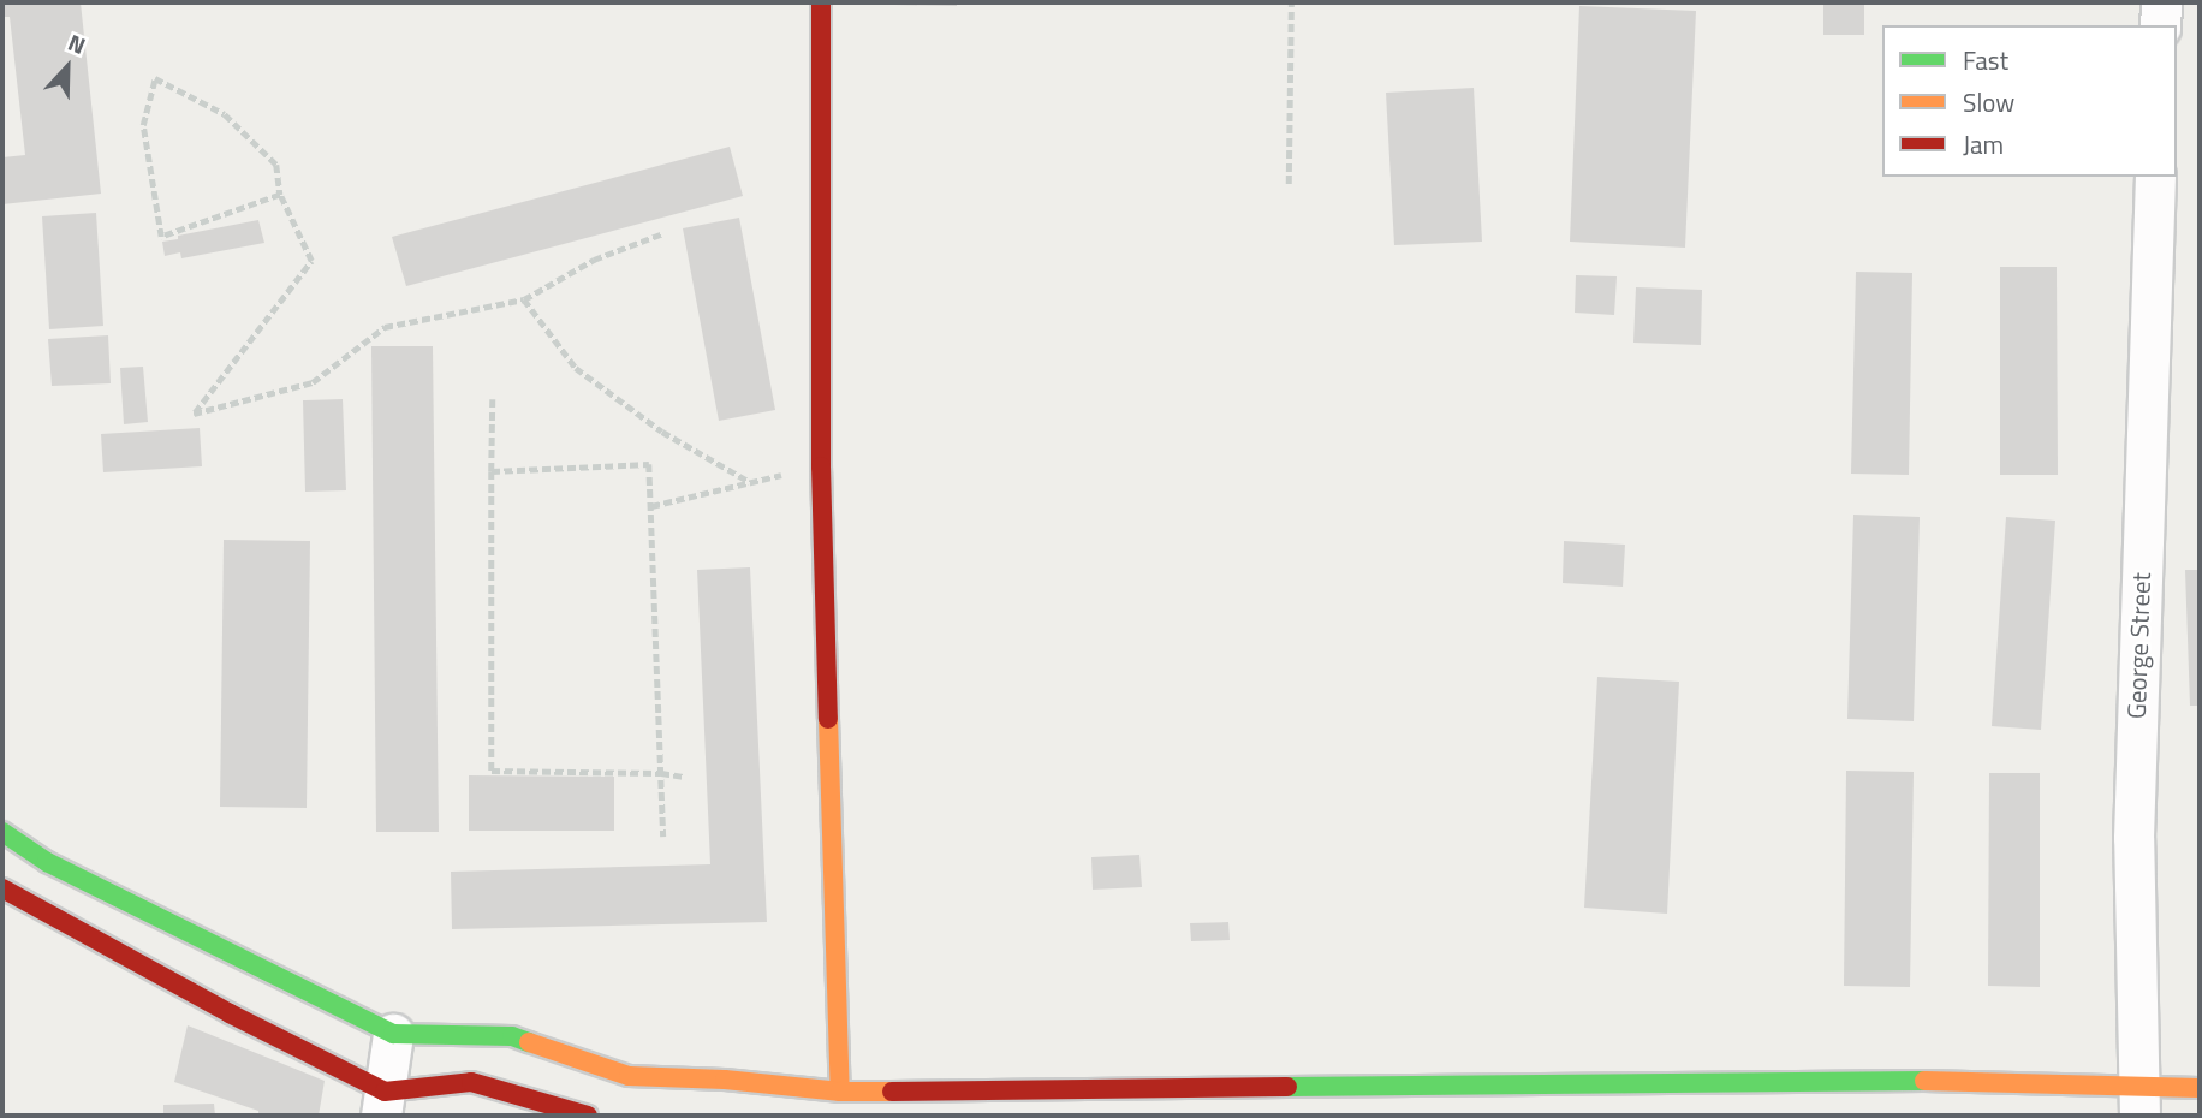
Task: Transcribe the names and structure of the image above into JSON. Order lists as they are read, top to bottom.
{
  "streets": {
    "street": ["George Street"]
  },
  "legend": ["Fast", "Slow", "Jam"],
  "north": "top"
}
